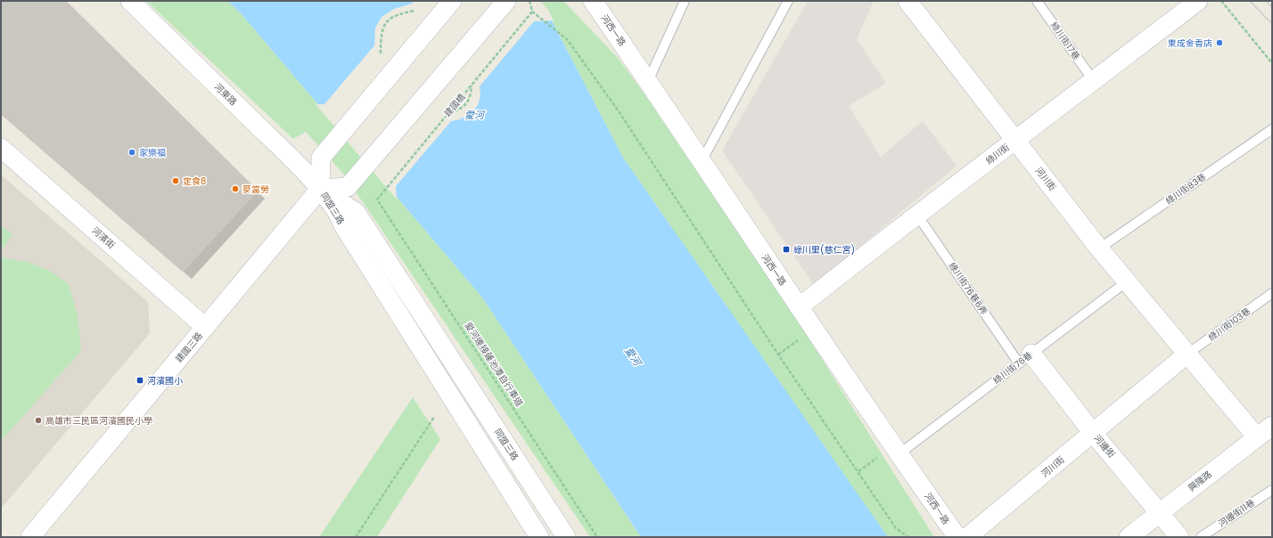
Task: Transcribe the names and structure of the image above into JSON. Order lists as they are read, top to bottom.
{
  "streets": {
    "street": [
      "河西一路",
      "河東路",
      "綠川街",
      "河川街",
      "同盟三路",
      "河濱街",
      "建國三路",
      "河邊街",
      "興隆路"
    ],
    "lane": [
      "綠川街17巷",
      "綠川街83巷",
      "綠川街76巷6弄",
      "綠川街103巷",
      "綠川街76巷",
      "河邊街11巷"
    ],
    "path": ["建國橋", "愛河連接蓮池潭自行車道"]
  },
  "crossings": [
    ["河西一路", "綠川街"],
    ["河西一路", "綠川街76巷"],
    ["綠川街17巷", "綠川街"],
    ["河東路", "同盟三路"],
    ["河東路", "建國三路"],
    ["建國橋", "愛河連接蓮池潭自行車道"],
    ["綠川街", "河川街"],
    ["綠川街", "綠川街76巷6弄"],
    ["河川街", "綠川街83巷"],
    ["河川街", "綠川街103巷"],
    ["河川街", "綠川街76巷"],
    ["河川街", "河邊街"],
    ["河川街", "興隆路"],
    ["同盟三路", "建國三路"],
    ["河濱街", "建國三路"],
    ["綠川街76巷6弄", "綠川街76巷"],
    ["綠川街76巷6弄", "河邊街"],
    ["綠川街76巷", "河邊街"],
    ["河邊街", "興隆路"]
  ],
  "water": ["愛河"],
  "places": {
    "other": [
      "東成金香店",
      "家樂福",
      "定食8",
      "麥當勞",
      "高雄市三民區河濱國民小學"
    ],
    "transit": ["綠川里(慈仁宮)", "河濱國小"]
  }
}
